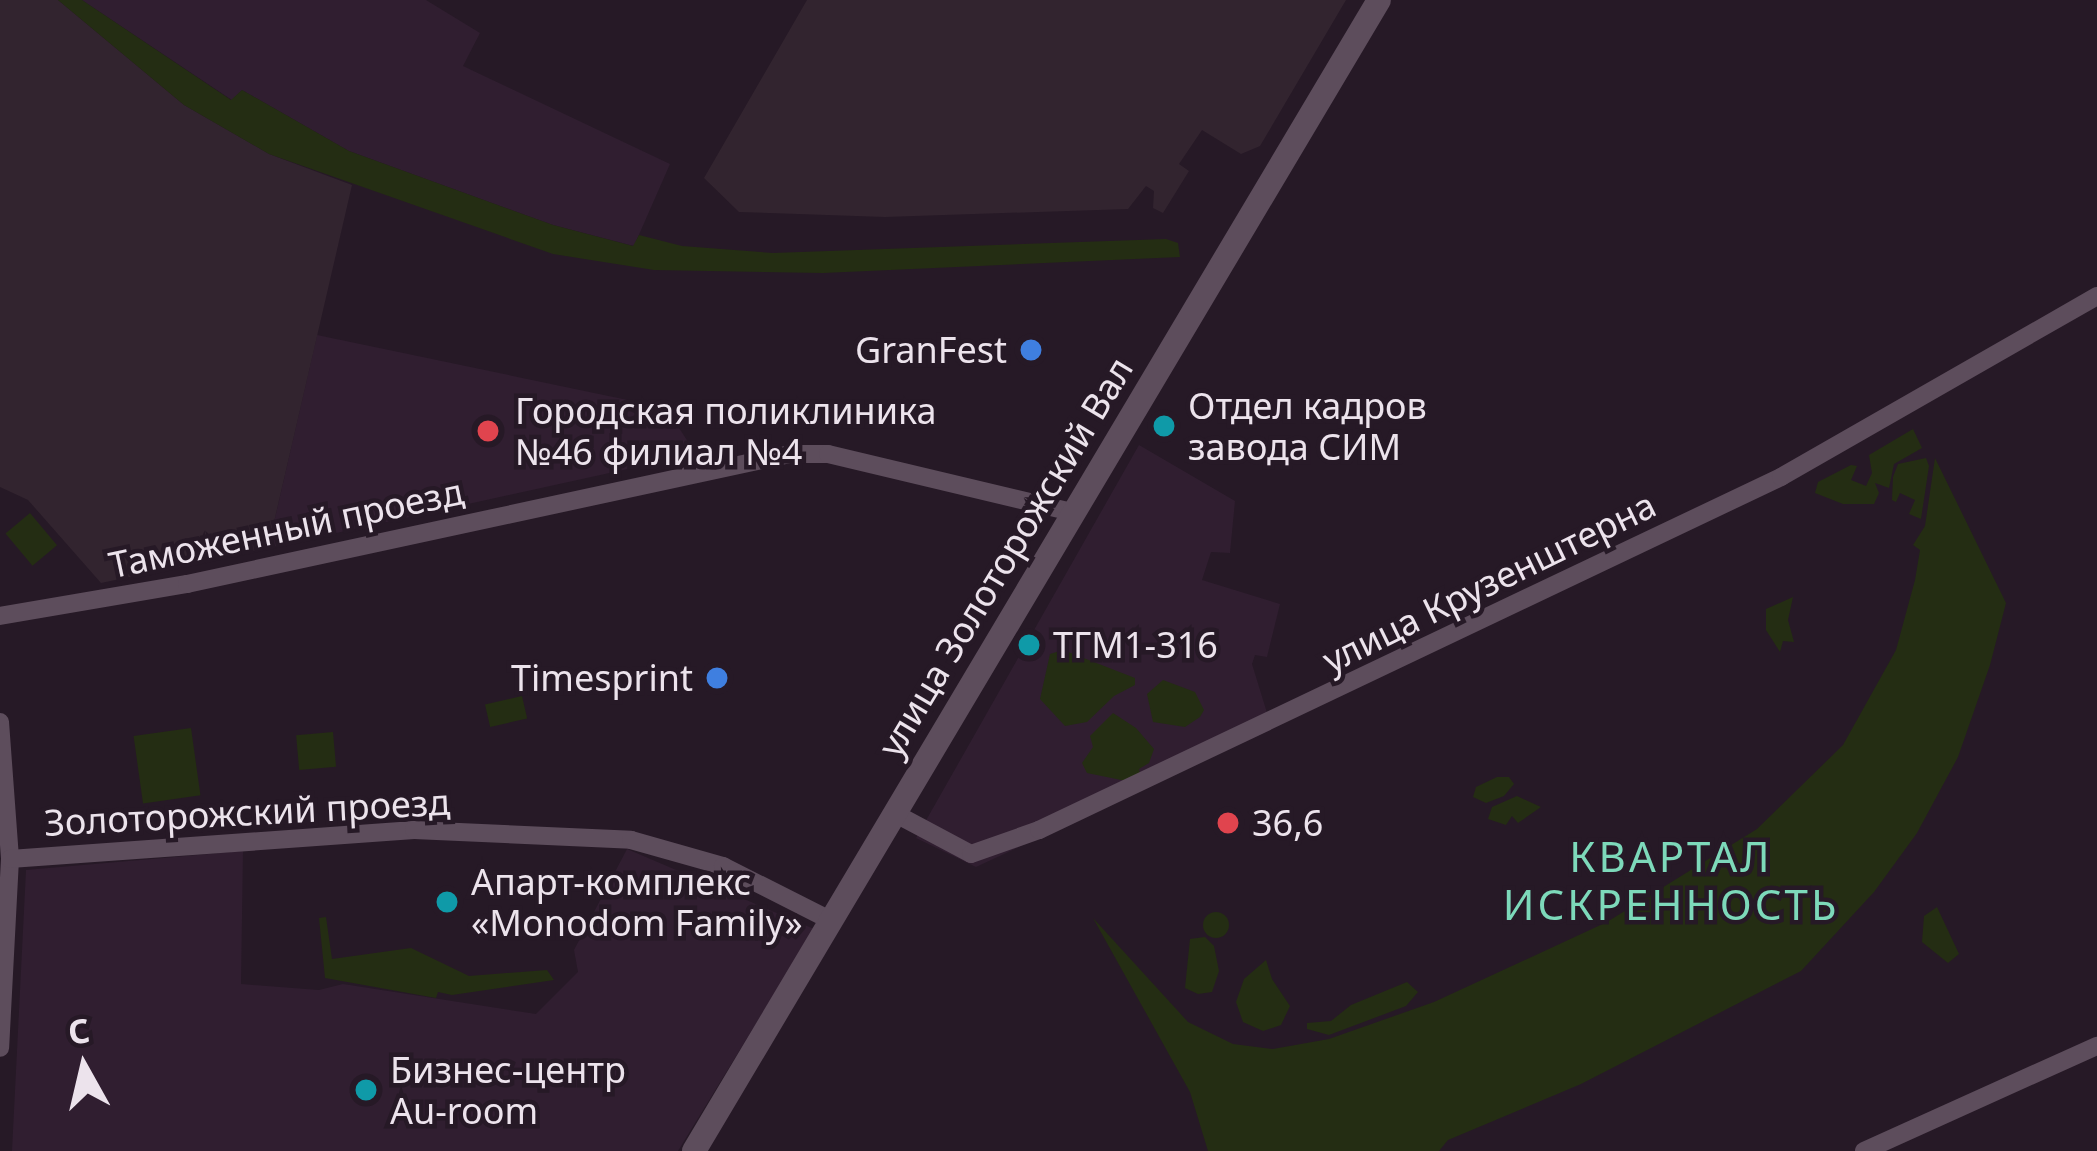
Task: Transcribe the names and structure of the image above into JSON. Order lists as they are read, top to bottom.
{
  "streets": {
    "street": [
      "Таможенный проезд",
      "улица Золоторожский Вал",
      "улица Крузенштерна",
      "Золоторожский проезд"
    ]
  },
  "crossings": [
    ["Таможенный проезд", "улица Золоторожский Вал"],
    ["улица Золоторожский Вал", "улица Крузенштерна"],
    ["улица Золоторожский Вал", "Золоторожский проезд"]
  ],
  "districts": ["КВАРТАЛ ИСКРЕННОСТЬ"],
  "places": [
    "GranFest",
    "Отдел кадров завода СИМ",
    "Городская поликлиника №46 филиал №4",
    "ТГМ1-316",
    "Timesprint",
    "36,6",
    "Апарт-комплекс «Monodom Family»",
    "Бизнес-центр Au-room"
  ],
  "north": "top"
}
